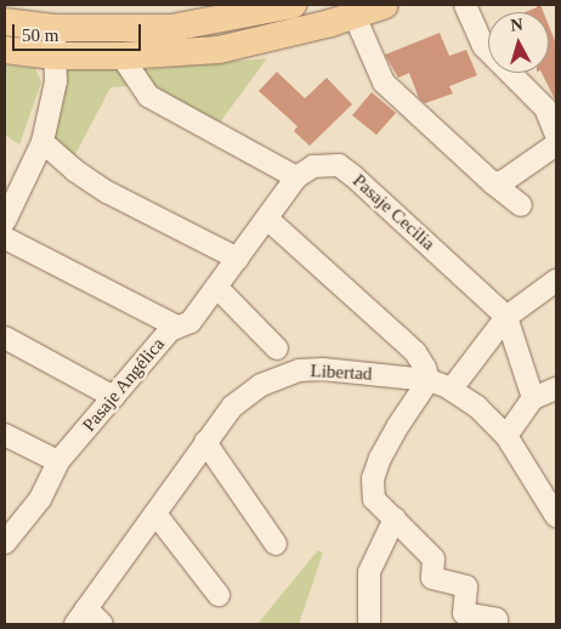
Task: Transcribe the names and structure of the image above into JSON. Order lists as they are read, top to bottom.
{
  "streets": {
    "street": ["Pasaje Cecilia", "Libertad", "Pasaje Angélica"]
  },
  "crossings": [
    ["Pasaje Cecilia", "Pasaje Angélica"]
  ],
  "scale_bar": "50 m",
  "north": "top"
}
